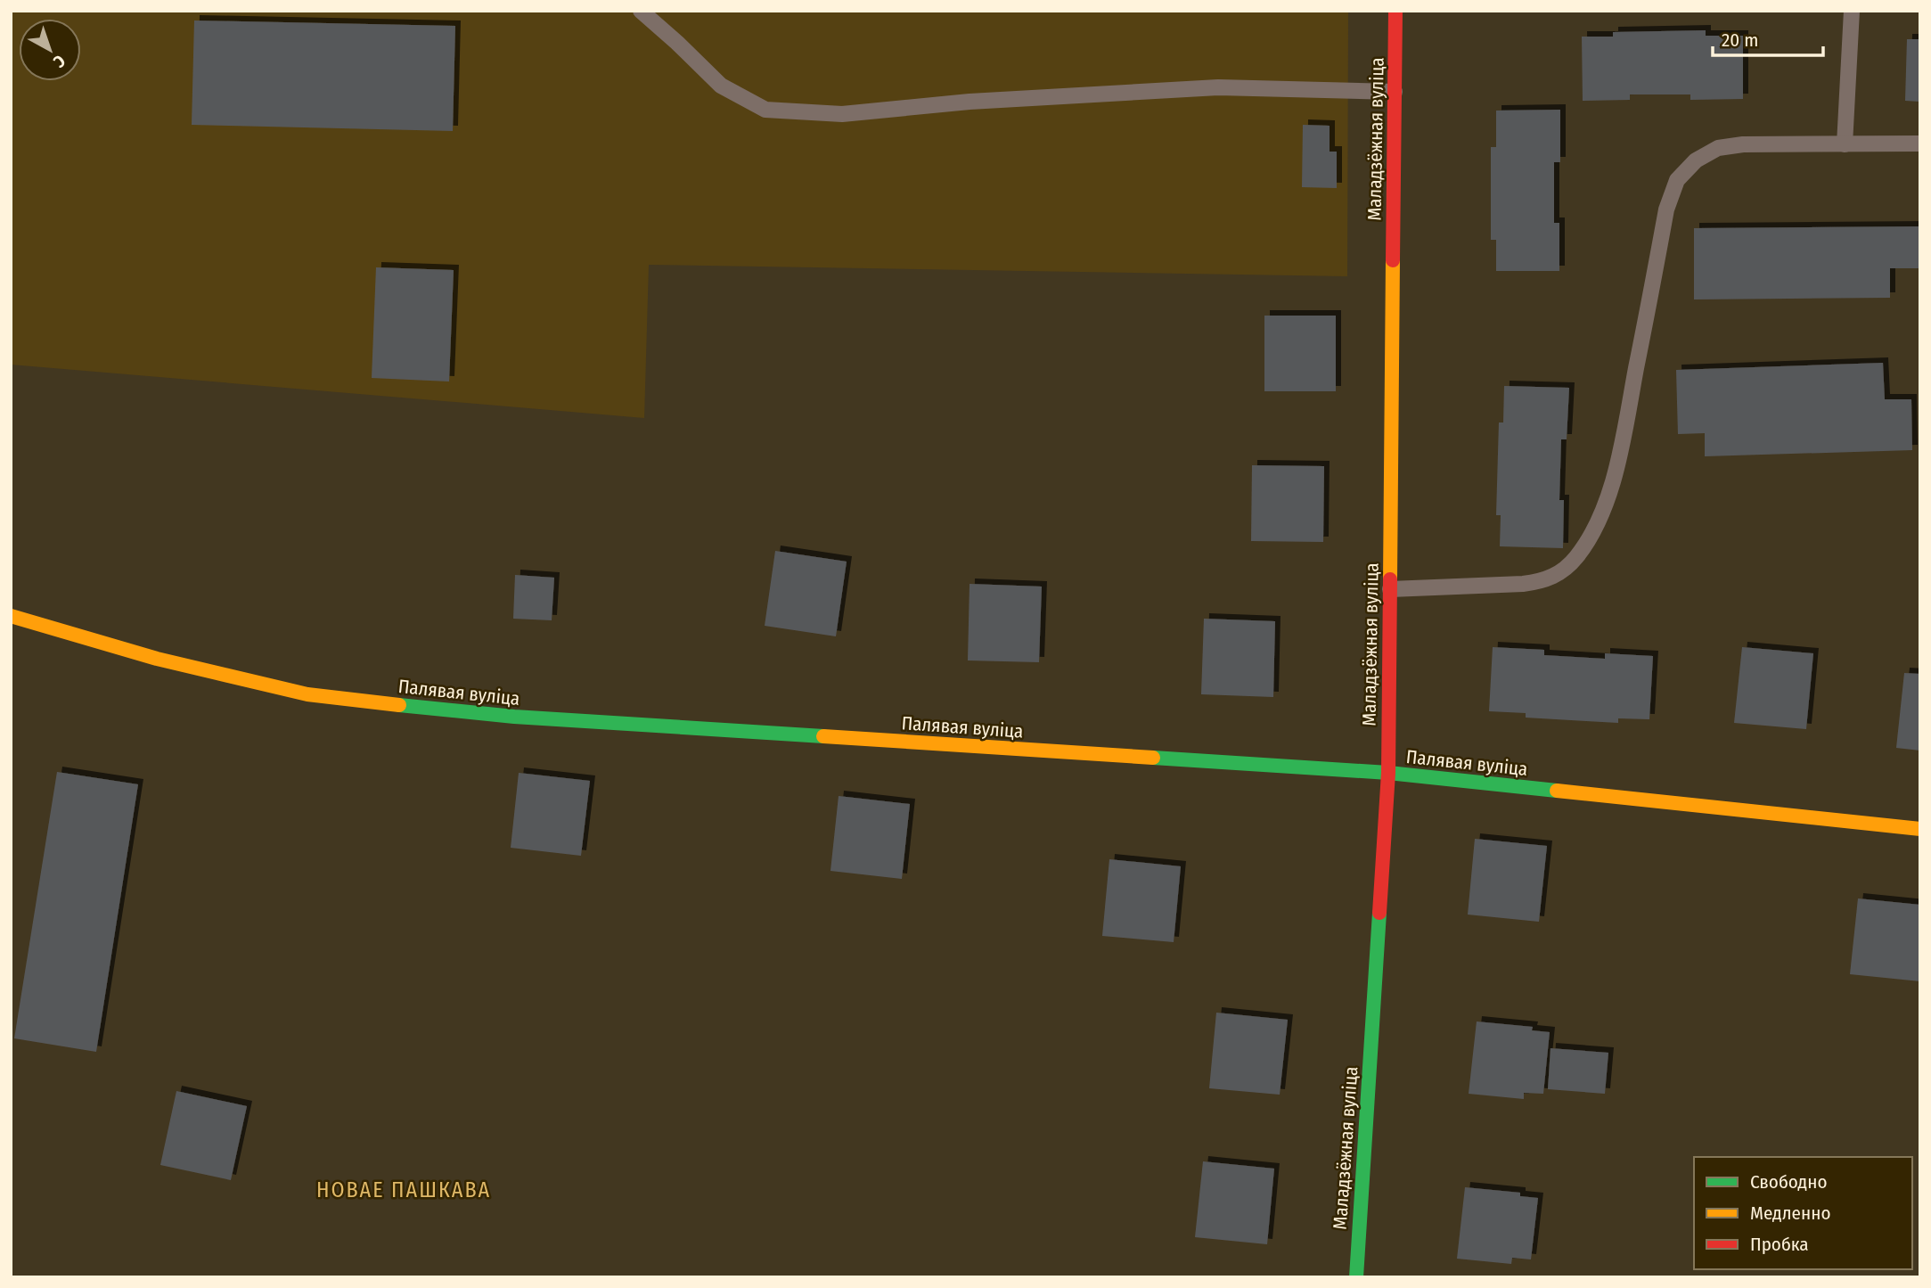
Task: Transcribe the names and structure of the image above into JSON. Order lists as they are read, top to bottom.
{
  "streets": {
    "main road": ["Маладзёжная вуліца", "Палявая вуліца"]
  },
  "crossings": [
    ["Маладзёжная вуліца", "Палявая вуліца"]
  ],
  "districts": ["НОВАЕ ПАШКАВА"],
  "legend": ["Свободно", "Медленно", "Пробка"],
  "scale_bar": "20 m",
  "north": "bottom right"
}
